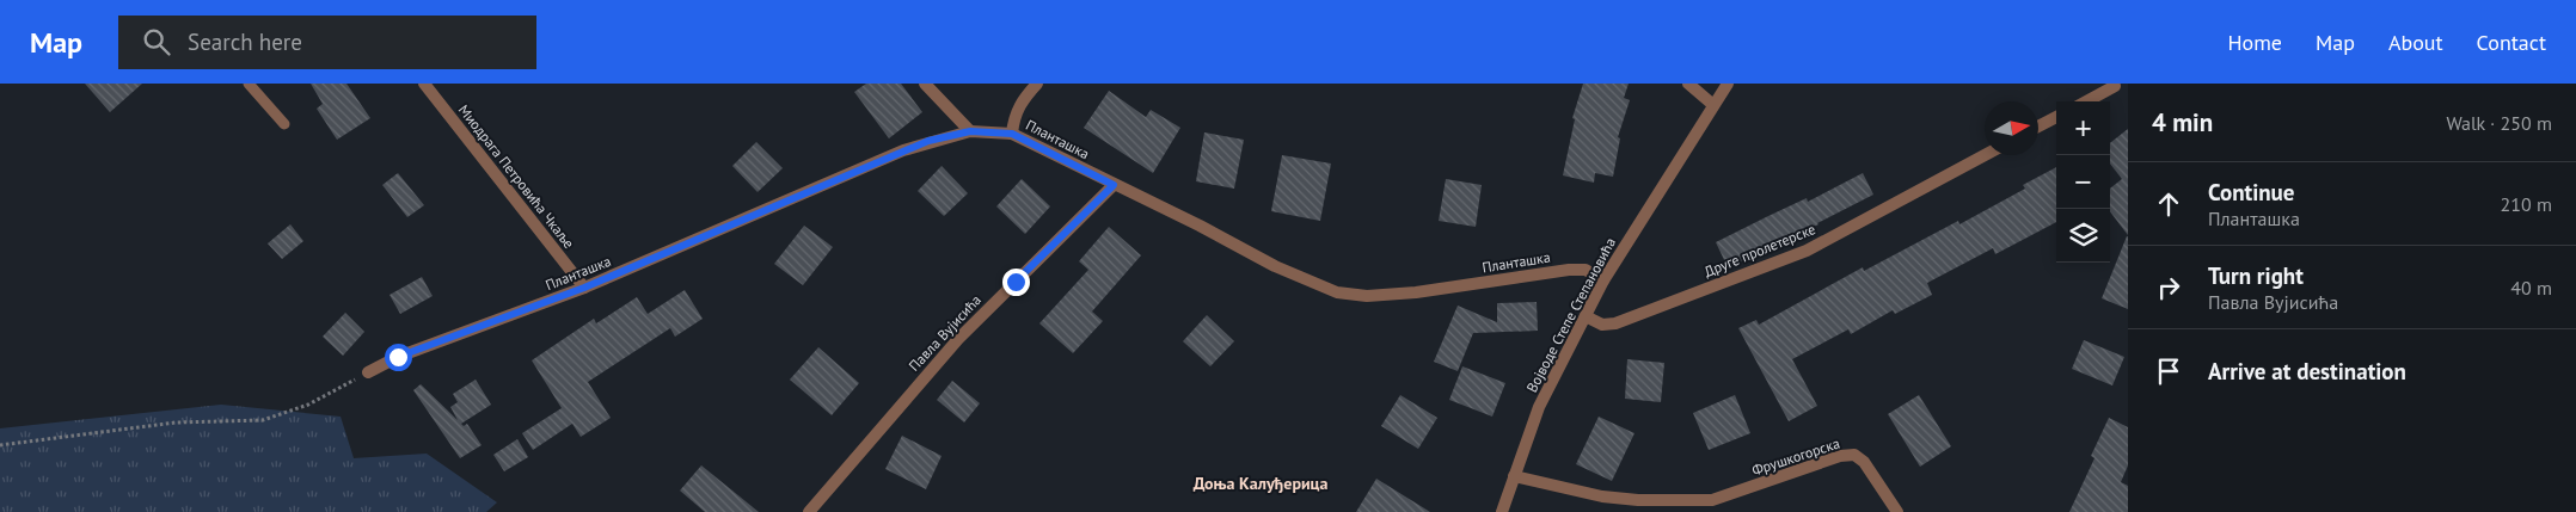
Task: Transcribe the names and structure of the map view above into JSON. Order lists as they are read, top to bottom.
{
  "streets": {
    "street": [
      "Планташка",
      "Миодрага Петровића Чкаље",
      "Друге пролетерске",
      "Војводе Степе Степановића",
      "Павла Вујисића",
      "Фрушкогорска"
    ]
  },
  "crossings": [
    ["Планташка", "Миодрага Петровића Чкаље"],
    ["Планташка", "Војводе Степе Степановића"],
    ["Планташка", "Павла Вујисића"],
    ["Друге пролетерске", "Војводе Степе Степановића"],
    ["Војводе Степе Степановића", "Фрушкогорска"]
  ],
  "districts": ["Доња Калуђерица"],
  "north": "right",
  "page": {
    "header": "Map",
    "search": "Search here",
    "nav": [
      "Home",
      "Map",
      "About",
      "Contact"
    ],
    "heading": ["4 min", "Walk · 250 m"],
    "map_buttons": ["+", "−"],
    "list": [
      ["Continue", "Планташка", "210 m"],
      ["Turn right", "Павла Вујисића", "40 m"],
      "Arrive at destination"
    ]
  }
}
